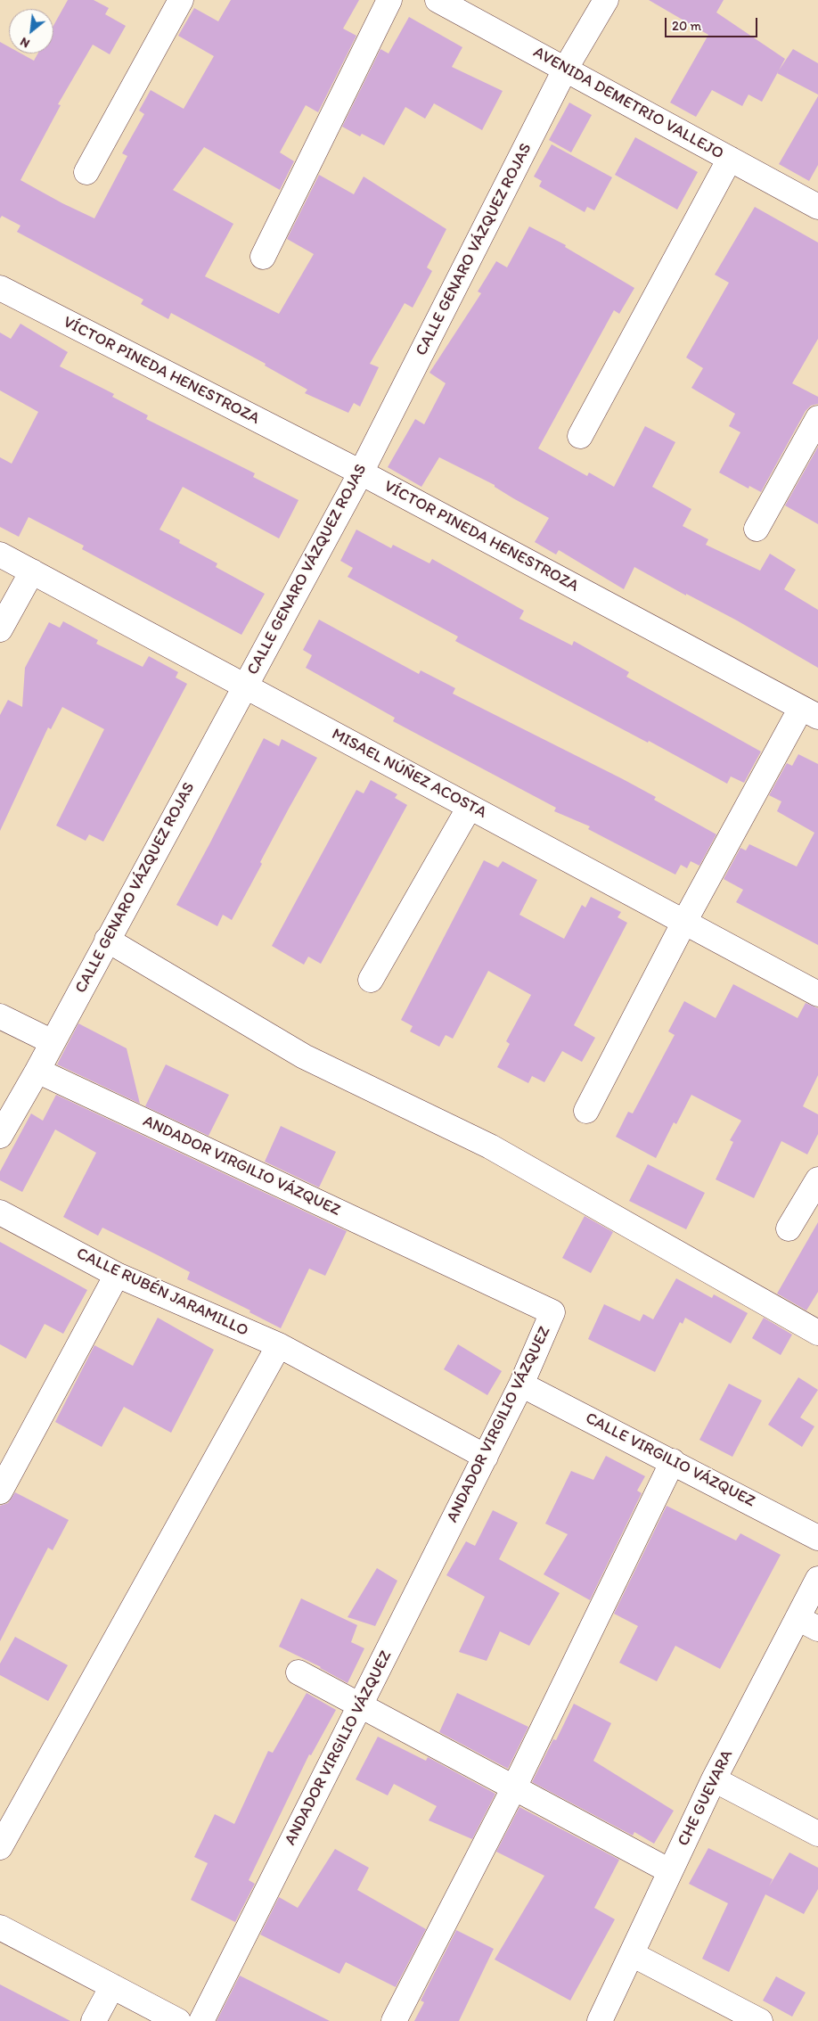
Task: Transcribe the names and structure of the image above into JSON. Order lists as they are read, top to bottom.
{
  "streets": {
    "street": [
      "AVENIDA DEMETRIO VALLEJO",
      "CALLE GENARO VÁZQUEZ ROJAS",
      "VÍCTOR PINEDA HENESTROZA",
      "MISAEL NÚÑEZ ACOSTA",
      "ANDADOR VIRGILIO VÁZQUEZ",
      "CALLE RUBÉN JARAMILLO",
      "CALLE VIRGILIO VÁZQUEZ",
      "CHE GUEVARA"
    ]
  },
  "crossings": [
    ["AVENIDA DEMETRIO VALLEJO", "CALLE GENARO VÁZQUEZ ROJAS"],
    ["CALLE GENARO VÁZQUEZ ROJAS", "VÍCTOR PINEDA HENESTROZA"],
    ["CALLE GENARO VÁZQUEZ ROJAS", "MISAEL NÚÑEZ ACOSTA"],
    ["CALLE GENARO VÁZQUEZ ROJAS", "ANDADOR VIRGILIO VÁZQUEZ"],
    ["ANDADOR VIRGILIO VÁZQUEZ", "CALLE RUBÉN JARAMILLO"],
    ["ANDADOR VIRGILIO VÁZQUEZ", "CALLE VIRGILIO VÁZQUEZ"]
  ],
  "scale_bar": "20 m",
  "north": "bottom left"
}
